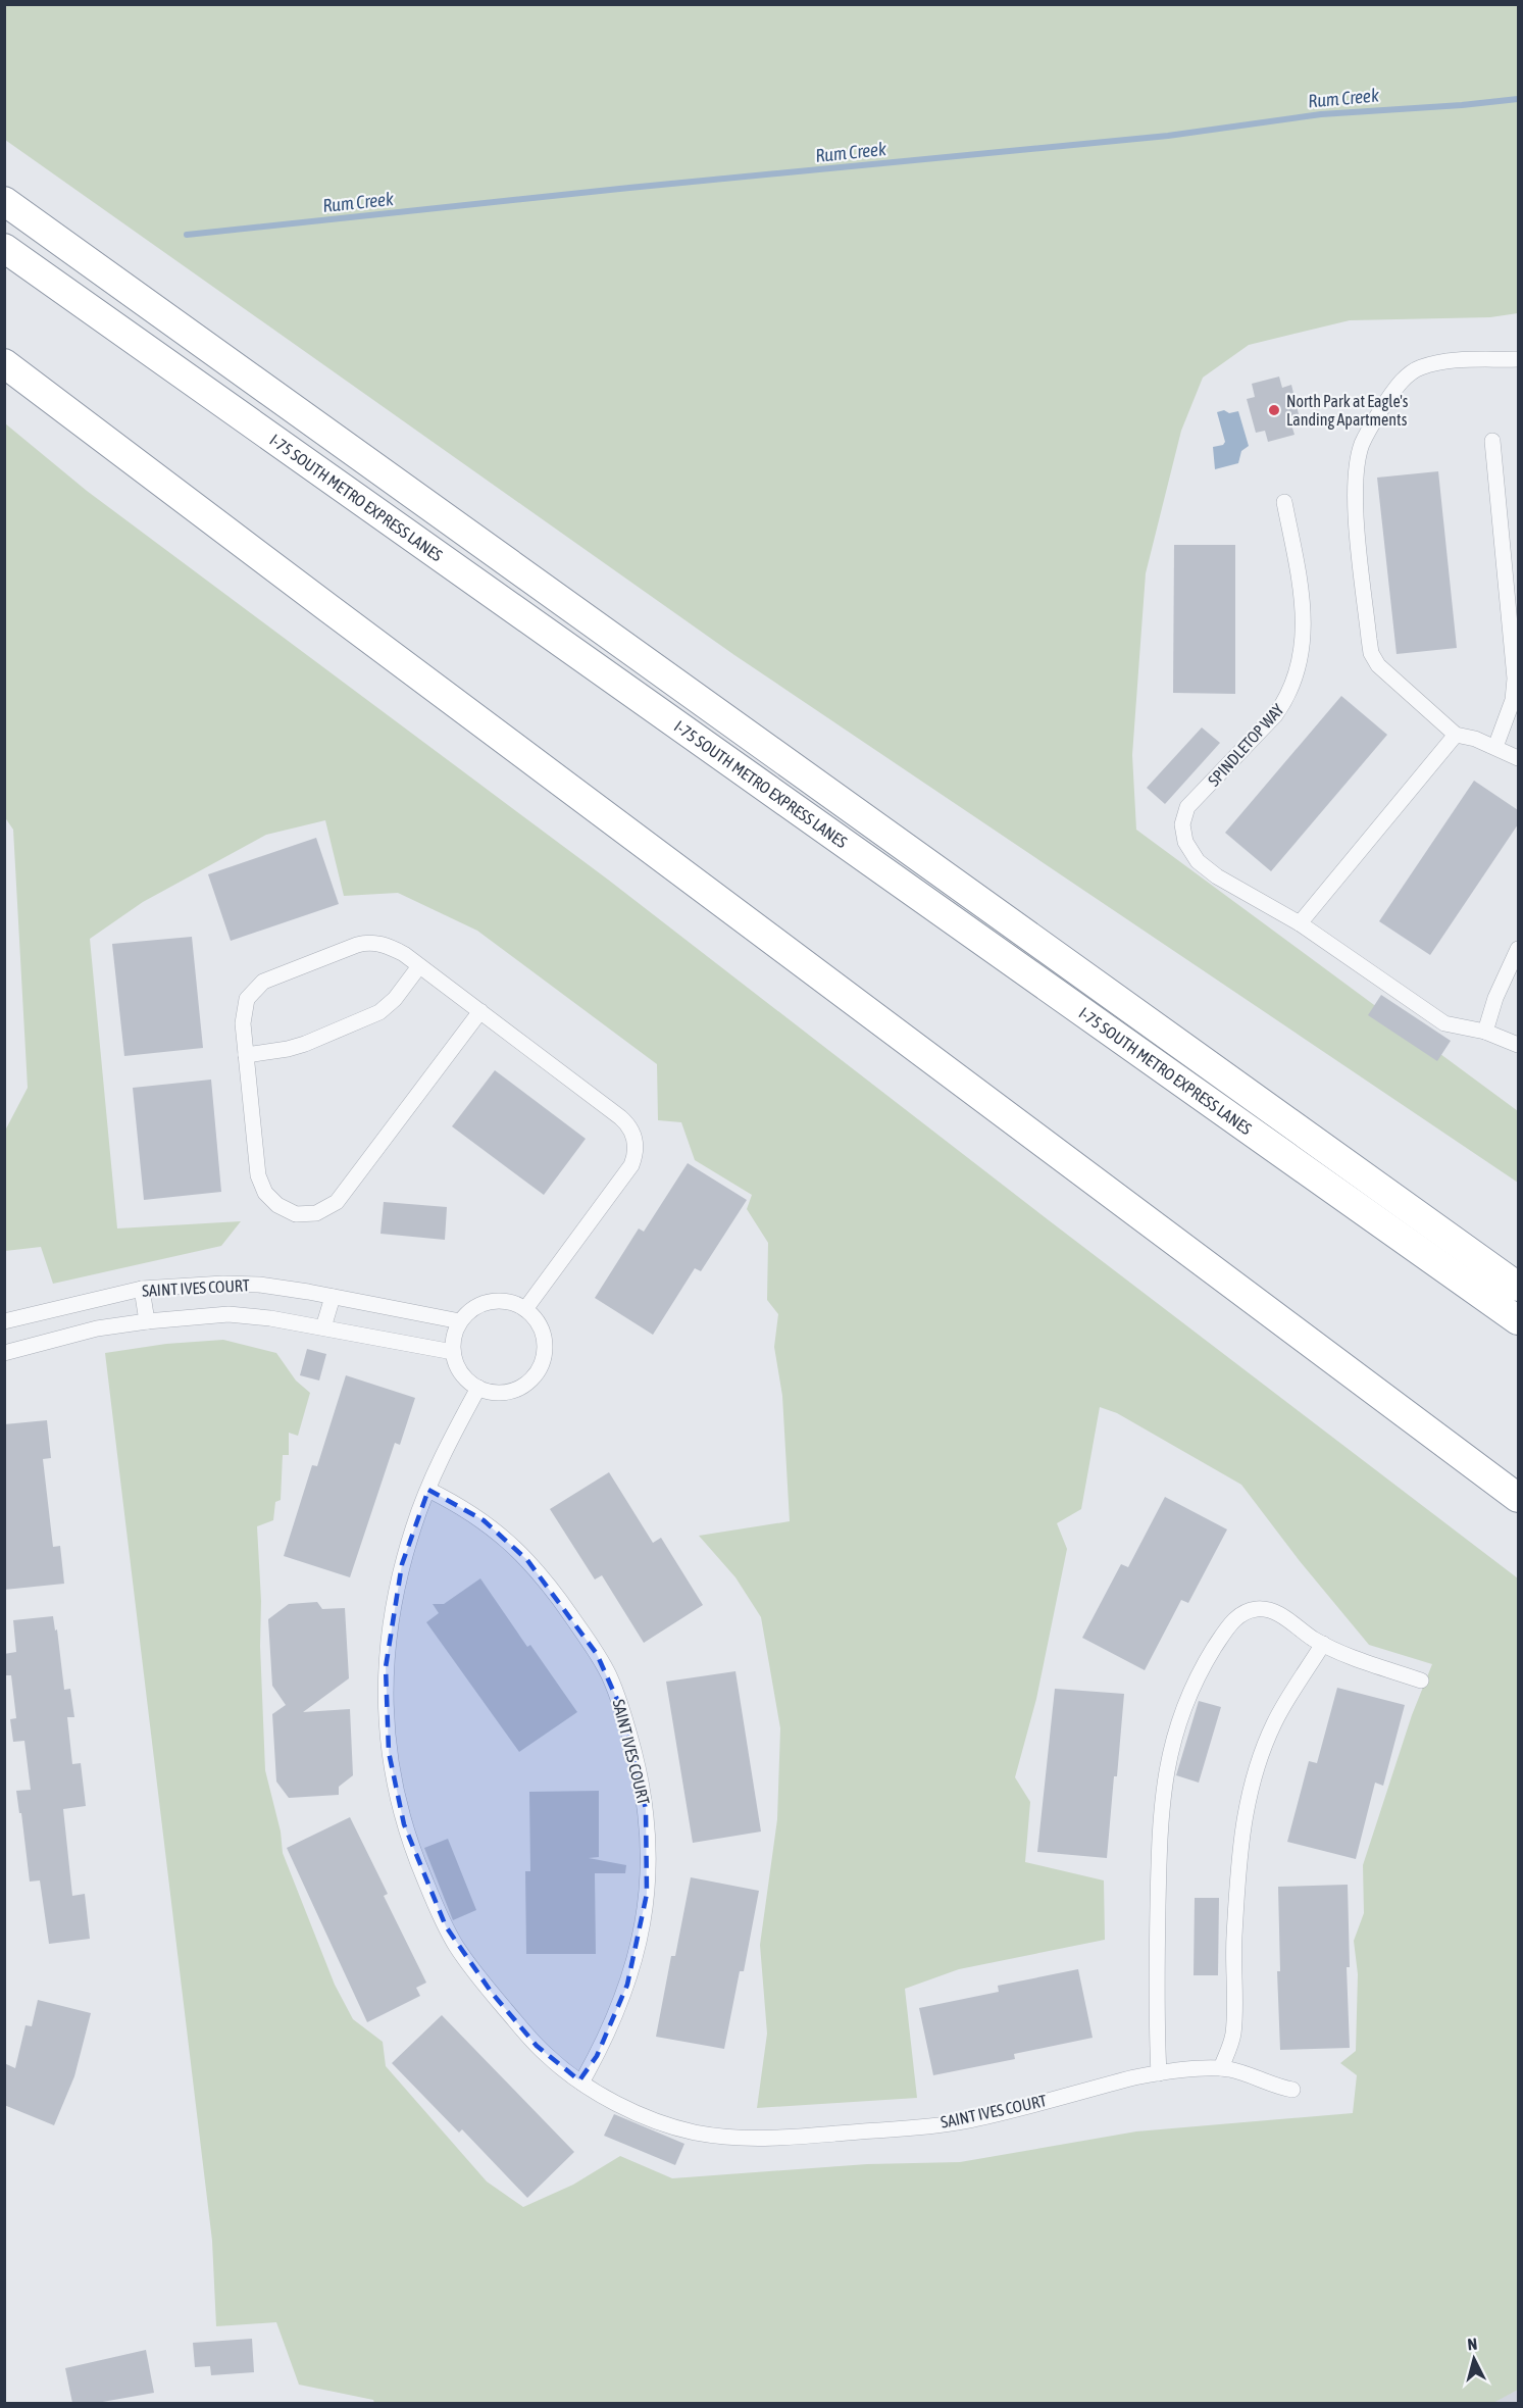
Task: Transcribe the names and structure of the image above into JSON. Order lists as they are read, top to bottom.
{
  "streets": {
    "highway": ["I-75 SOUTH METRO EXPRESS LANES"],
    "street": ["SPINDLETOP WAY", "SAINT IVES COURT"]
  },
  "water": ["Rum Creek"],
  "places": ["North Park at Eagle's Landing Apartments"],
  "north": "top"
}
